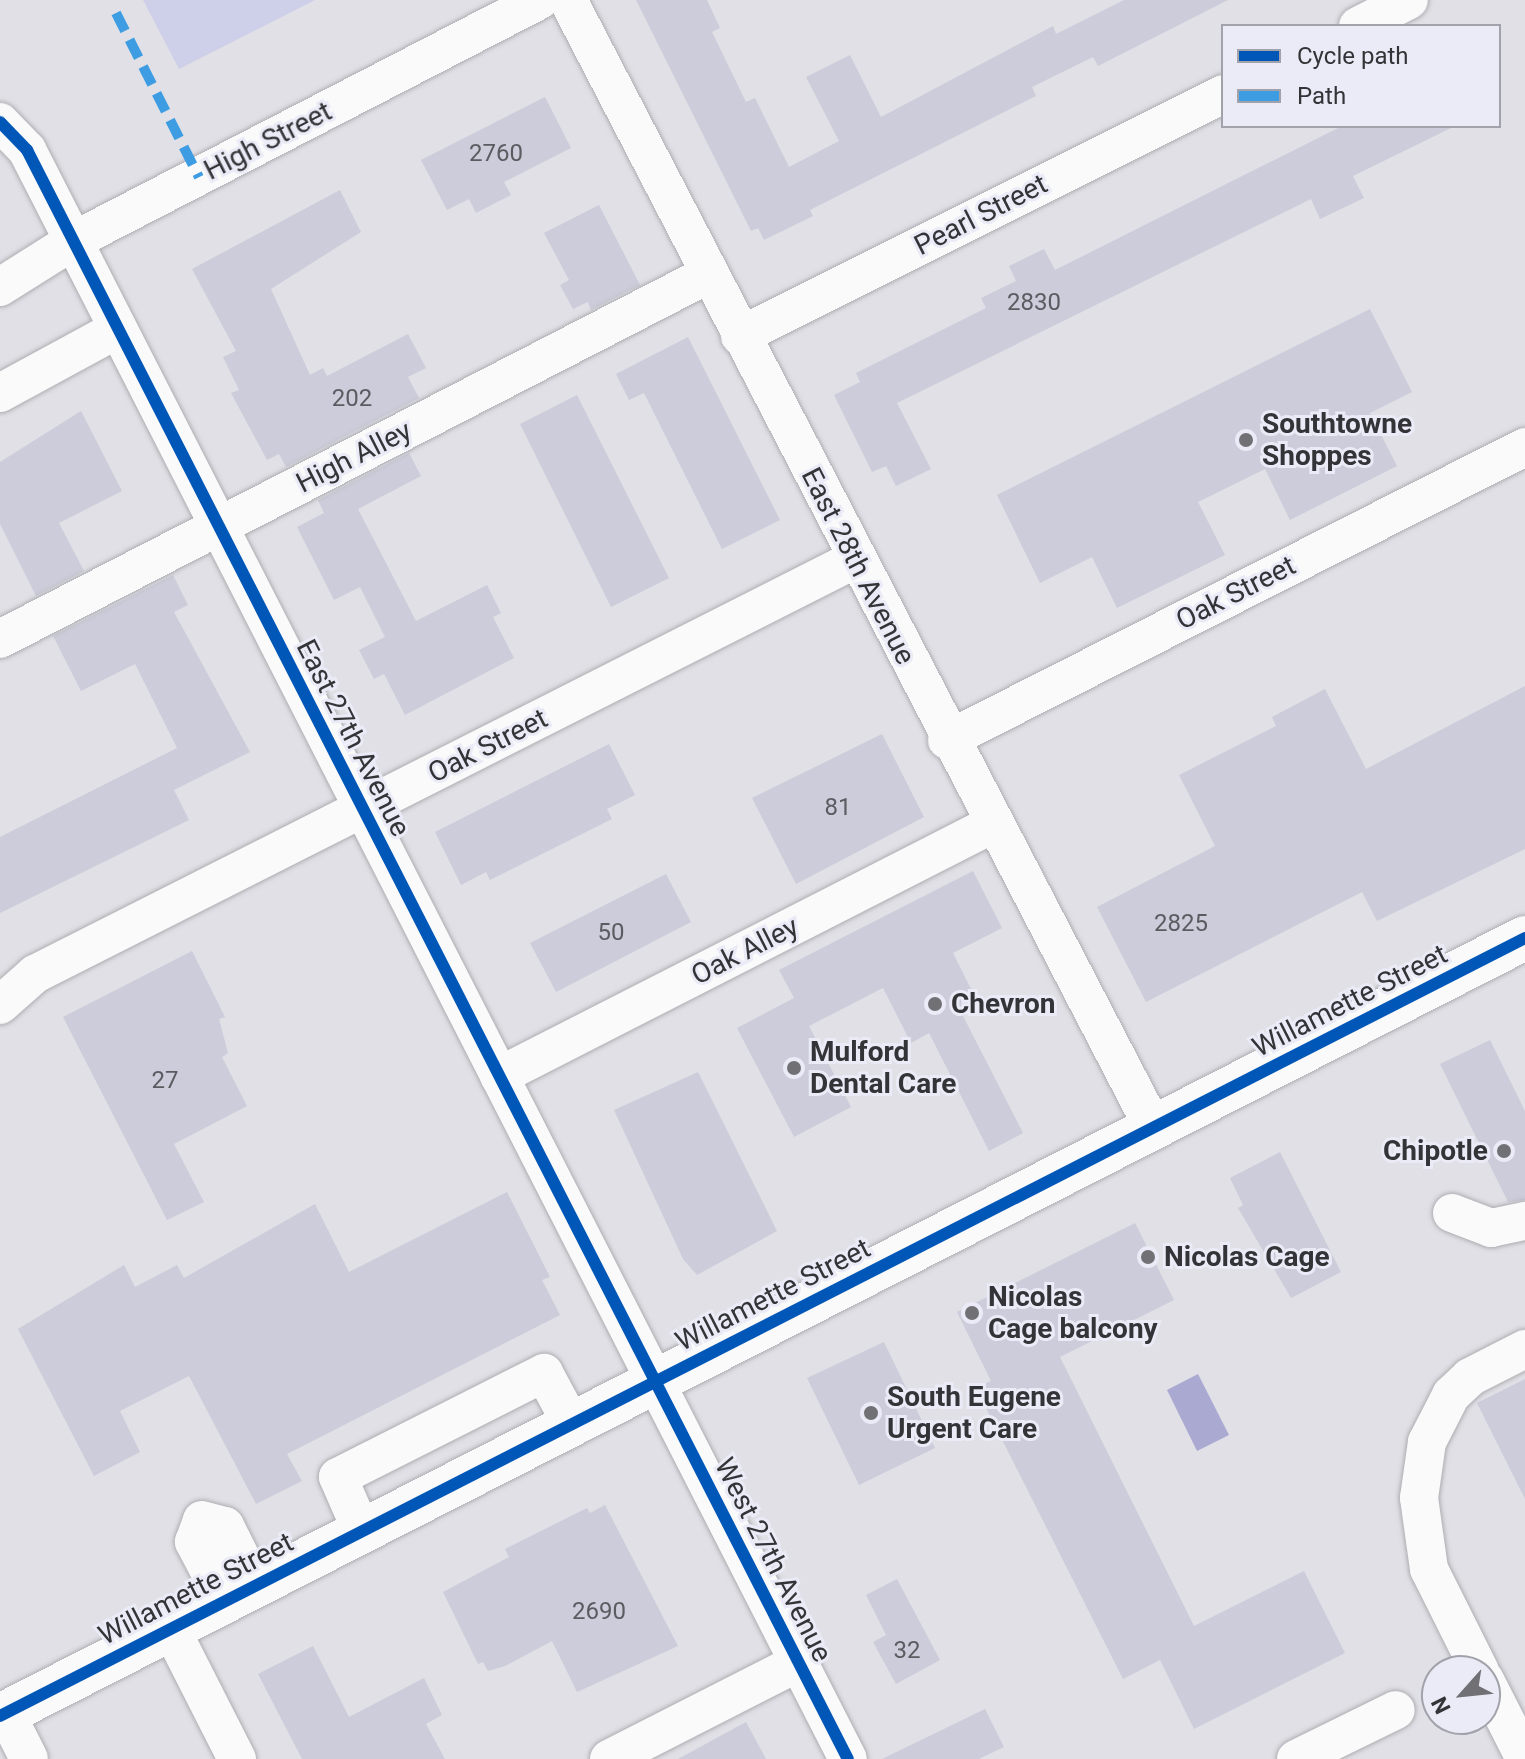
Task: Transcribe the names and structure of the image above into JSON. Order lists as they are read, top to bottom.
{
  "streets": {
    "main road": ["Willamette Street"],
    "street": [
      "High Street",
      "Pearl Street",
      "High Alley",
      "East 28th Avenue",
      "Oak Street",
      "East 27th Avenue",
      "Oak Alley",
      "West 27th Avenue"
    ]
  },
  "crossings": [
    ["High Street", "East 27th Avenue"],
    ["Pearl Street", "East 28th Avenue"],
    ["High Alley", "East 28th Avenue"],
    ["High Alley", "East 27th Avenue"],
    ["East 28th Avenue", "Oak Street"],
    ["East 28th Avenue", "Oak Alley"],
    ["East 28th Avenue", "Willamette Street"],
    ["Oak Street", "East 27th Avenue"],
    ["East 27th Avenue", "Oak Alley"],
    ["East 27th Avenue", "Willamette Street"],
    ["East 27th Avenue", "West 27th Avenue"],
    ["Willamette Street", "West 27th Avenue"]
  ],
  "places": [
    "Southtowne Shoppes",
    "Chevron",
    "Mulford Dental Care",
    "Chipotle",
    "Nicolas Cage",
    "Nicolas Cage balcony",
    "South Eugene Urgent Care"
  ],
  "house_numbers": [
    "2760",
    "2830",
    "202",
    "81",
    "2825",
    "50",
    "27",
    "2690",
    "32"
  ],
  "legend": ["Cycle path", "Path"],
  "north": "bottom left"
}
